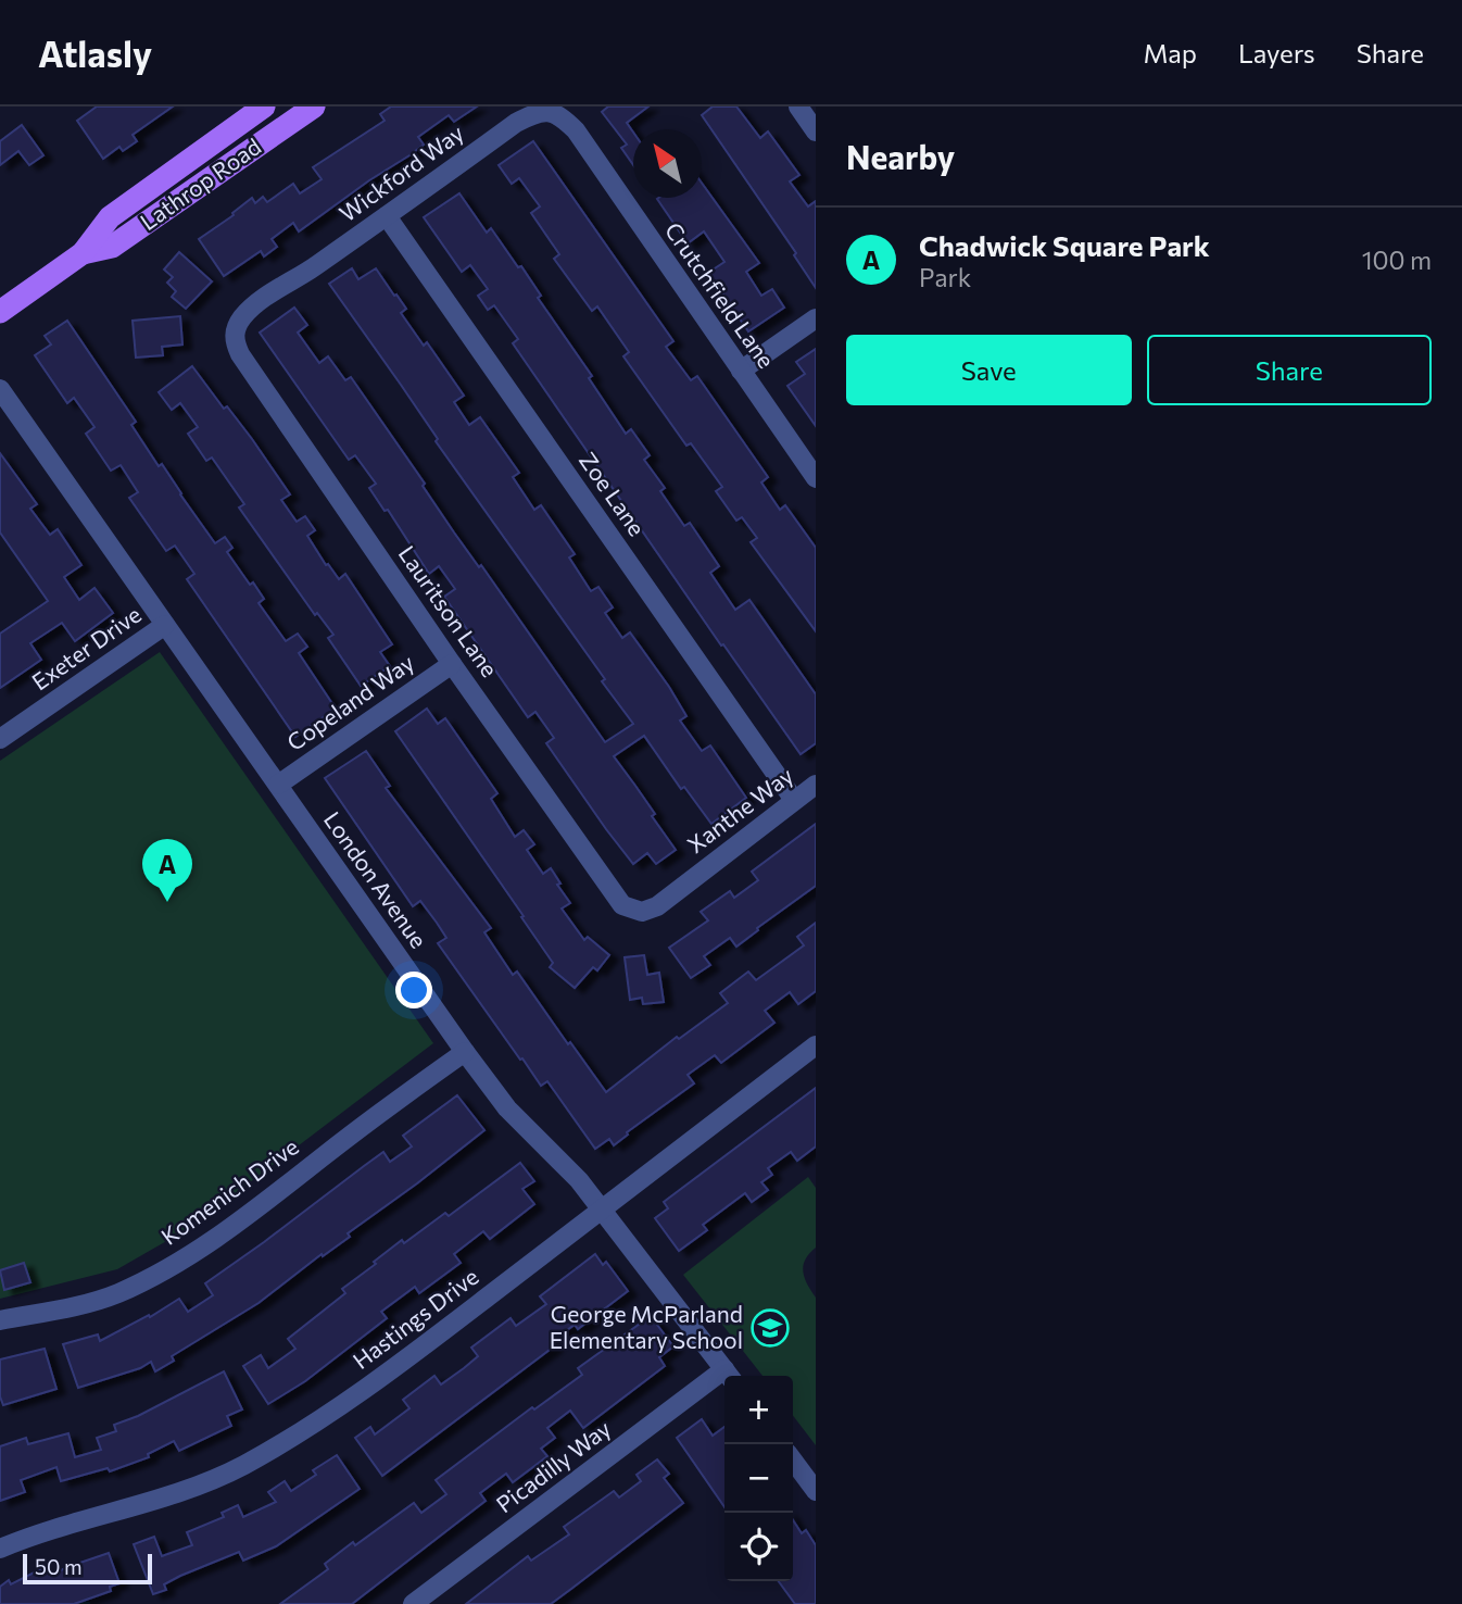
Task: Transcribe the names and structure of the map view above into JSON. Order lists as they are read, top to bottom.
{
  "streets": {
    "main road": ["Lathrop Road"],
    "street": [
      "Wickford Way",
      "Crutchfield Lane",
      "Zoe Lane",
      "Lauritson Lane",
      "Exeter Drive",
      "Copeland Way",
      "Xanthe Way",
      "London Avenue",
      "Komenich Drive",
      "Hastings Drive",
      "Picadilly Way"
    ]
  },
  "crossings": [
    ["Wickford Way", "Crutchfield Lane"],
    ["Wickford Way", "Zoe Lane"],
    ["Wickford Way", "Lauritson Lane"],
    ["Zoe Lane", "Xanthe Way"],
    ["Lauritson Lane", "Copeland Way"],
    ["Lauritson Lane", "Xanthe Way"],
    ["Exeter Drive", "London Avenue"],
    ["Copeland Way", "London Avenue"],
    ["London Avenue", "Komenich Drive"],
    ["London Avenue", "Hastings Drive"]
  ],
  "places": {
    "school or university": ["George McParland Elementary School"]
  },
  "scale_bar": "50 m",
  "north": "top left",
  "page": {
    "header": "Atlasly",
    "nav": ["Map", "Layers", "Share"],
    "heading": "Nearby",
    "list": [
      {
        "mark": "A",
        "name": "Chadwick Square Park",
        "note": "Park",
        "value": "100 m"
      }
    ],
    "buttons": ["Save", "Share"],
    "pins": "A",
    "map_buttons": ["+", "−"],
    "scale": "50 m"
  }
}
